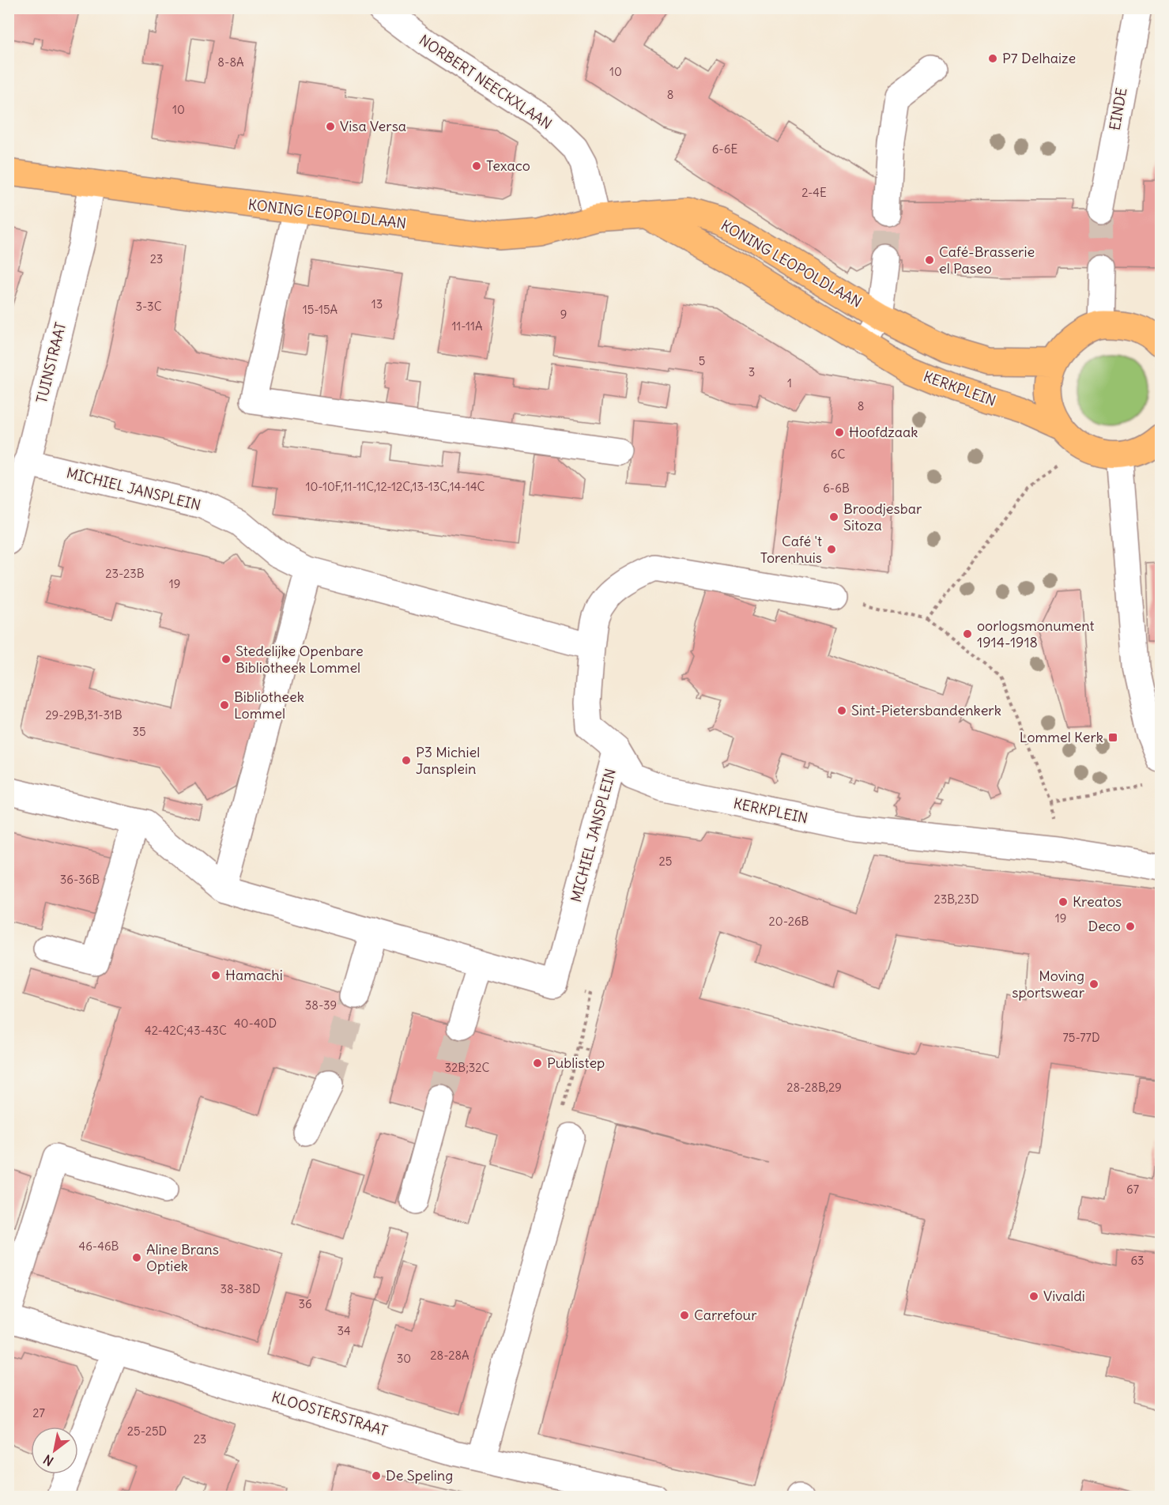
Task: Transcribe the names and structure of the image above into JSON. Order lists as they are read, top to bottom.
{
  "streets": {
    "main road": ["KONING LEOPOLDLAAN", "KERKPLEIN"],
    "street": [
      "NORBERT NEECKXLAAN",
      "EINDE",
      "TUINSTRAAT",
      "MICHIEL JANSPLEIN",
      "KLOOSTERSTRAAT"
    ]
  },
  "crossings": [
    ["NORBERT NEECKXLAAN", "KONING LEOPOLDLAAN"],
    ["KONING LEOPOLDLAAN", "TUINSTRAAT"],
    ["KONING LEOPOLDLAAN", "KERKPLEIN"],
    ["TUINSTRAAT", "MICHIEL JANSPLEIN"],
    ["KERKPLEIN", "MICHIEL JANSPLEIN"]
  ],
  "places": {
    "other": [
      "P7 Delhaize",
      "Visa Versa",
      "Texaco",
      "Café-Brasserie el Paseo",
      "Hoofdzaak",
      "Broodjesbar Sitoza",
      "Café 't Torenhuis",
      "oorlogsmonument 1914-1918",
      "Stedelijke Openbare Bibliotheek Lommel",
      "Bibliotheek Lommel",
      "Sint-Pietersbandenkerk",
      "P3 Michiel Jansplein",
      "Kreatos",
      "Deco",
      "Hamachi",
      "Moving sportswear",
      "Publistep",
      "Aline Brans Optiek",
      "Vivaldi",
      "Carrefour",
      "De Speling"
    ],
    "transit": ["Lommel Kerk"]
  },
  "house_numbers": [
    "8-8A",
    "10",
    "8",
    "10",
    "6-6E",
    "2-4E",
    "23",
    "13",
    "3-3C",
    "15-15A",
    "9",
    "11-11A",
    "5",
    "3",
    "1",
    "8",
    "6C",
    "10-10F,11-11C,12-12C,13-13C,14-14C",
    "6-6B",
    "23-23B",
    "19",
    "29-29B,31-31B",
    "35",
    "25",
    "36-36B",
    "23B,23D",
    "19",
    "20-26B",
    "38-39",
    "40-40D",
    "42-42C;43-43C",
    "75-77D",
    "32B;32C",
    "28-28B,29",
    "67",
    "46-46B",
    "63",
    "38-38D",
    "36",
    "34",
    "28-28A",
    "30",
    "27",
    "25-25D",
    "23"
  ],
  "north": "bottom left"
}
